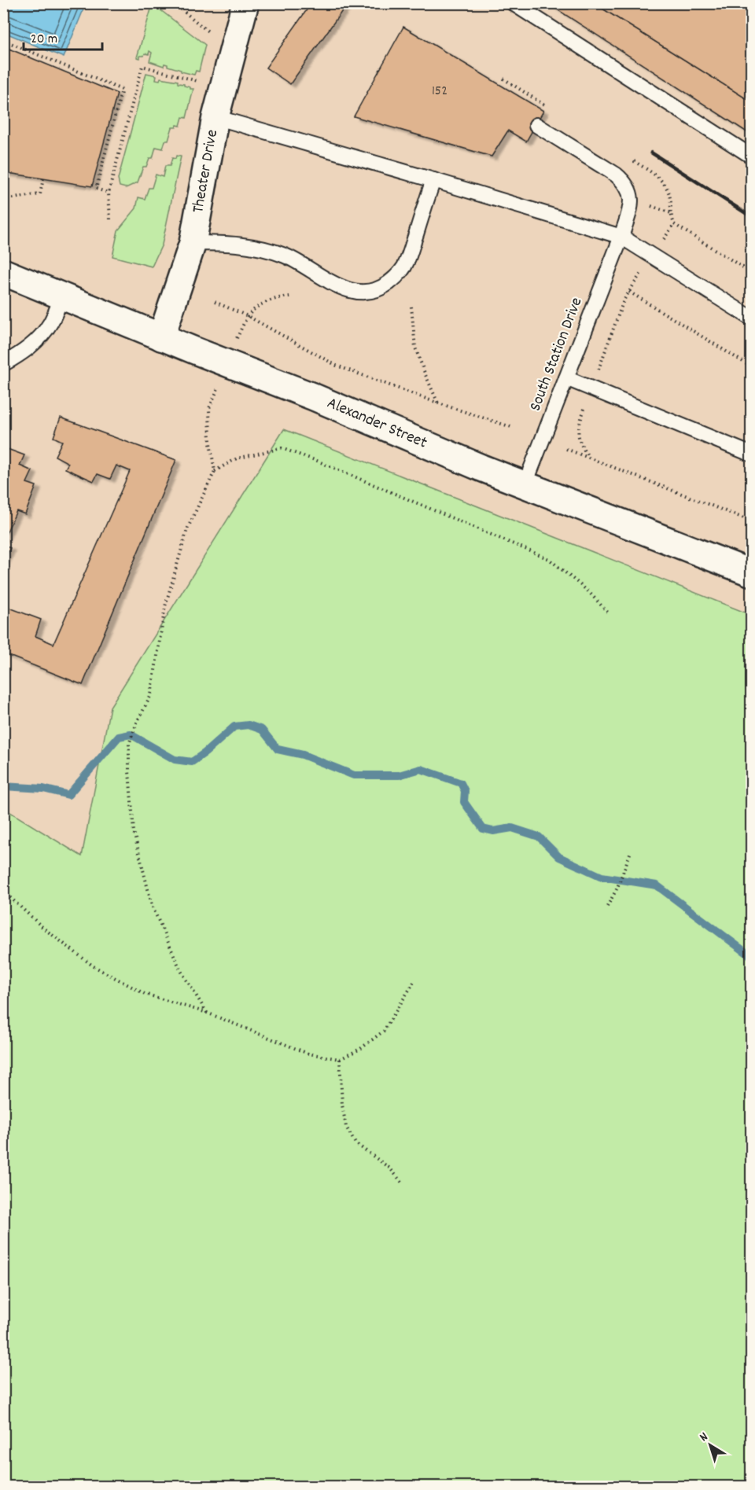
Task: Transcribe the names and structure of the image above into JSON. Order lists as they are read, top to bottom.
{
  "streets": {
    "main road": ["Theater Drive", "Alexander Street"],
    "lane": ["South Station Drive"]
  },
  "crossings": [
    ["Theater Drive", "Alexander Street"],
    ["South Station Drive", "Alexander Street"]
  ],
  "house_numbers": ["152"],
  "scale_bar": "20 m",
  "north": "top left"
}
